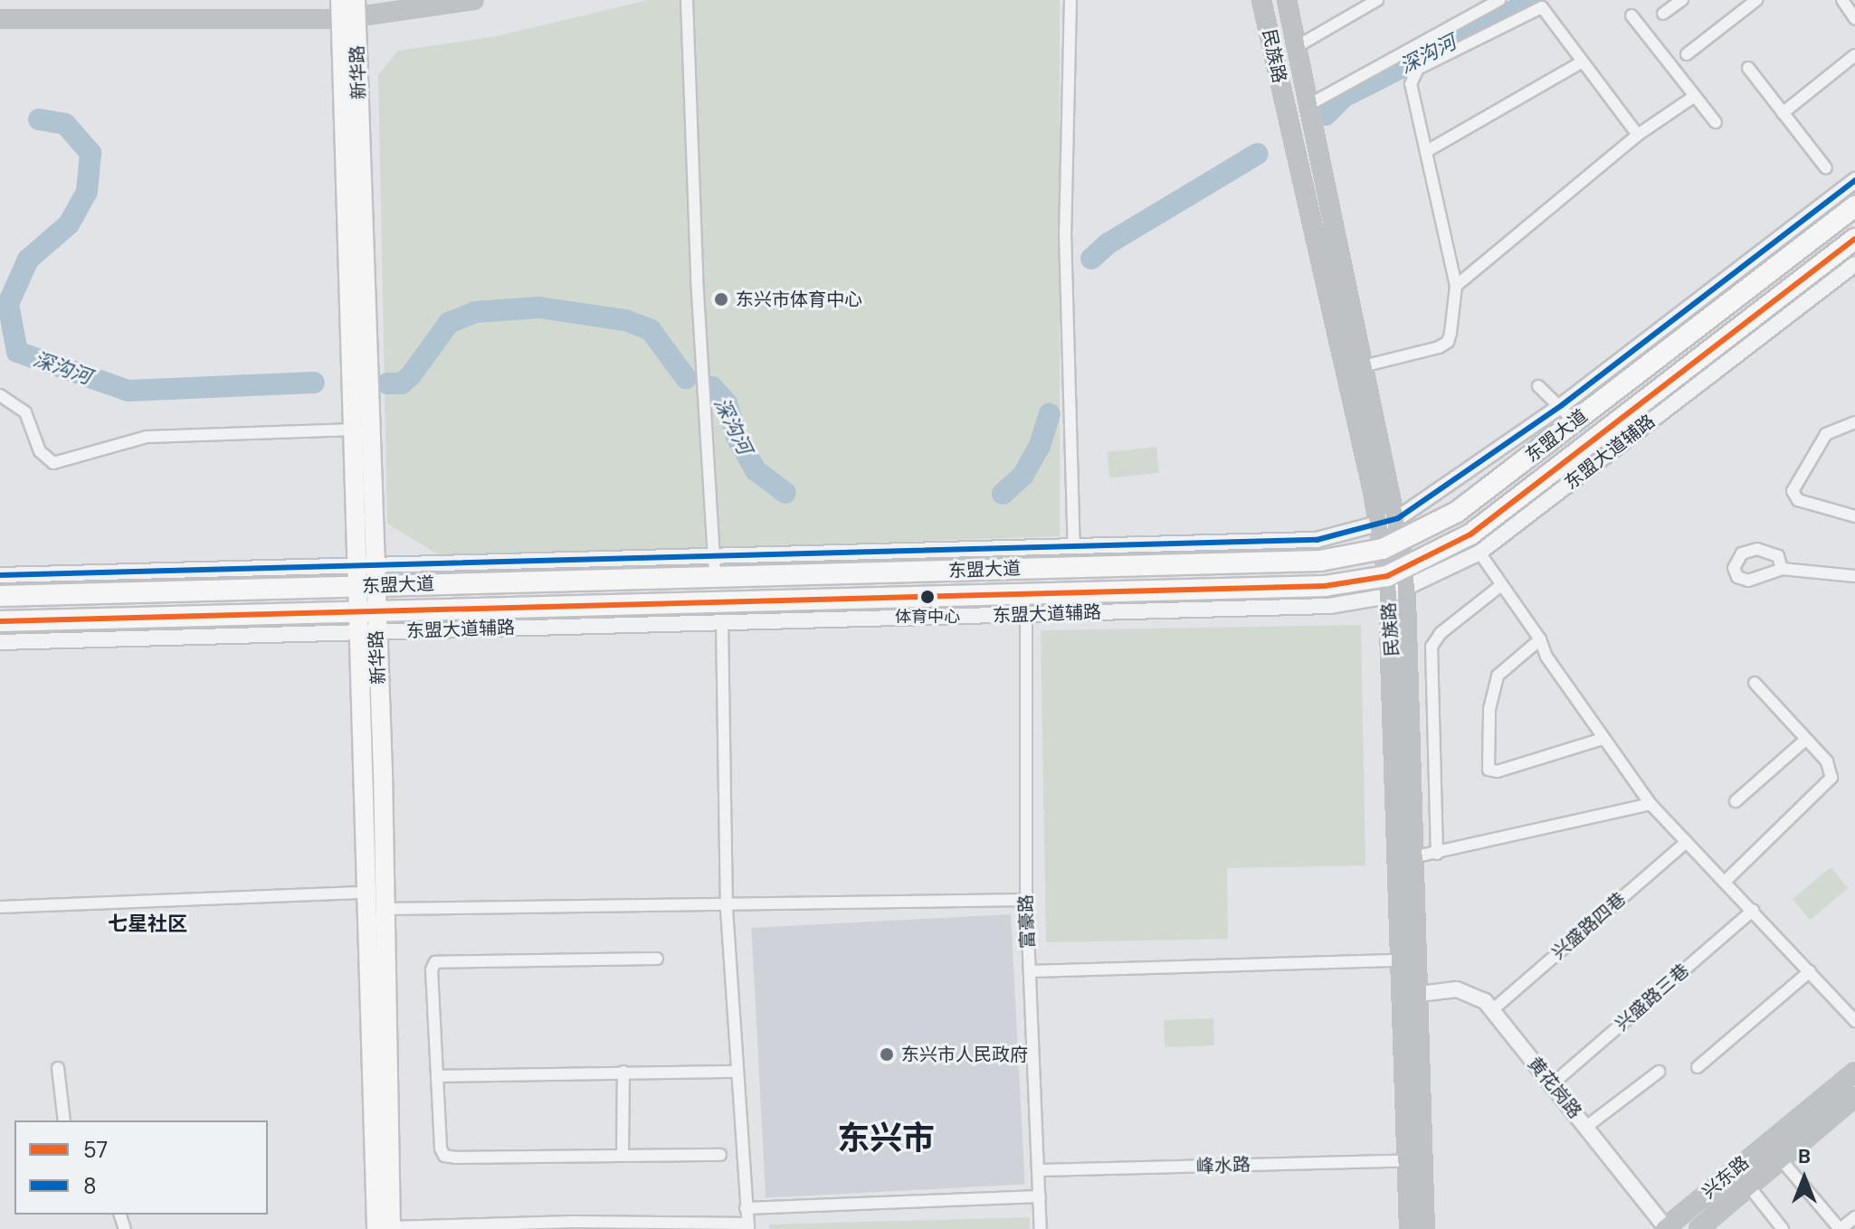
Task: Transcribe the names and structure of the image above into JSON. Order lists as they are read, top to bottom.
{
  "streets": {
    "highway": ["东盟大道"],
    "main road": ["民族路", "新华路", "兴东路"],
    "street": [
      "东盟大道辅路",
      "富豪路",
      "兴盛路四巷",
      "兴盛路三巷",
      "黄花岗路",
      "峰水路"
    ]
  },
  "crossings": [
    ["民族路", "东盟大道"],
    ["民族路", "东盟大道辅路"],
    ["民族路", "黄花岗路"],
    ["民族路", "峰水路"],
    ["新华路", "东盟大道"],
    ["新华路", "东盟大道辅路"],
    ["东盟大道", "东盟大道辅路"],
    ["东盟大道辅路", "富豪路"],
    ["富豪路", "峰水路"],
    ["兴盛路四巷", "黄花岗路"],
    ["兴盛路三巷", "黄花岗路"],
    ["黄花岗路", "兴东路"]
  ],
  "districts": ["七星社区", "东兴市"],
  "water": ["深沟河"],
  "places": ["东兴市体育中心", "体育中心", "东兴市人民政府"],
  "lines": ["transit line 8", "transit line 57"],
  "legend": ["57", "8"],
  "north": "top"
}
